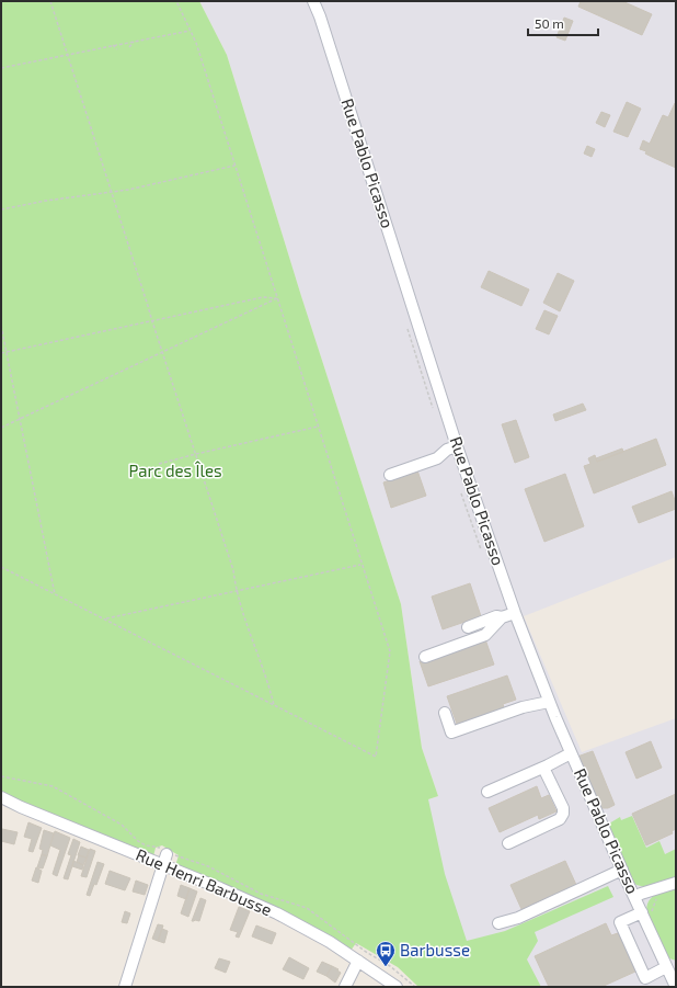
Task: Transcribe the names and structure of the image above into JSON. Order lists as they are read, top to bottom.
{
  "streets": {
    "street": ["Rue Pablo Picasso", "Rue Henri Barbusse"]
  },
  "parks": ["Parc des Îles"],
  "places": {
    "bus stop": ["Barbusse"]
  },
  "scale_bar": "50 m"
}
